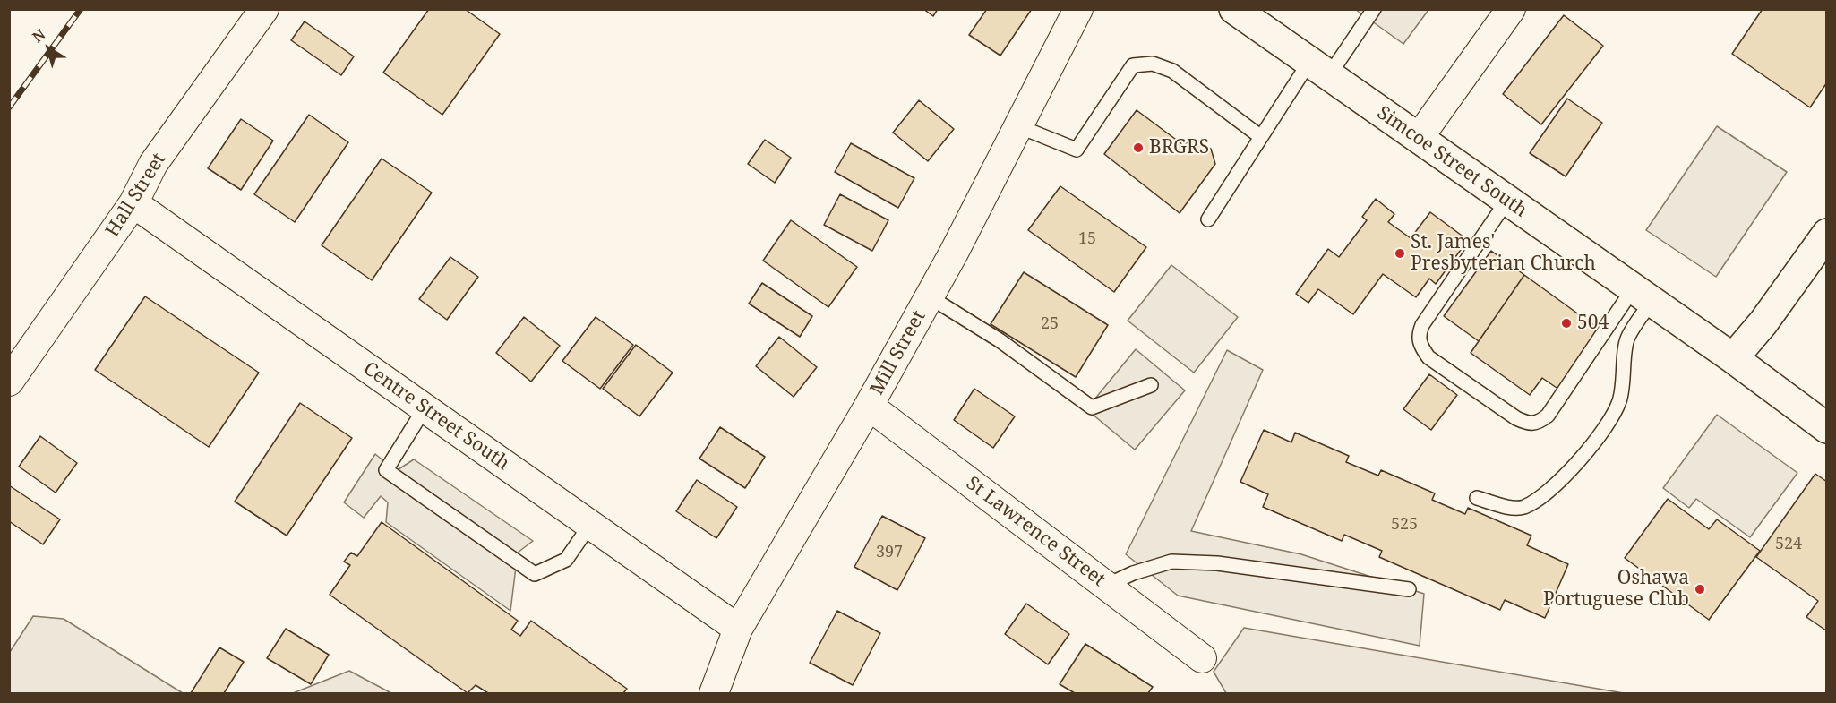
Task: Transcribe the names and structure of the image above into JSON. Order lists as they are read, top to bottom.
{
  "streets": {
    "main road": ["Simcoe Street South"],
    "street": [
      "Hall Street",
      "Mill Street",
      "Centre Street South",
      "St Lawrence Street"
    ]
  },
  "crossings": [
    ["Hall Street", "Centre Street South"],
    ["Mill Street", "Centre Street South"],
    ["Mill Street", "St Lawrence Street"]
  ],
  "places": [
    "BRGRS",
    "St. James' Presbyterian Church",
    "504",
    "Oshawa Portuguese Club"
  ],
  "house_numbers": [
    "15",
    "25",
    "525",
    "524",
    "397"
  ],
  "north": "top left"
}
